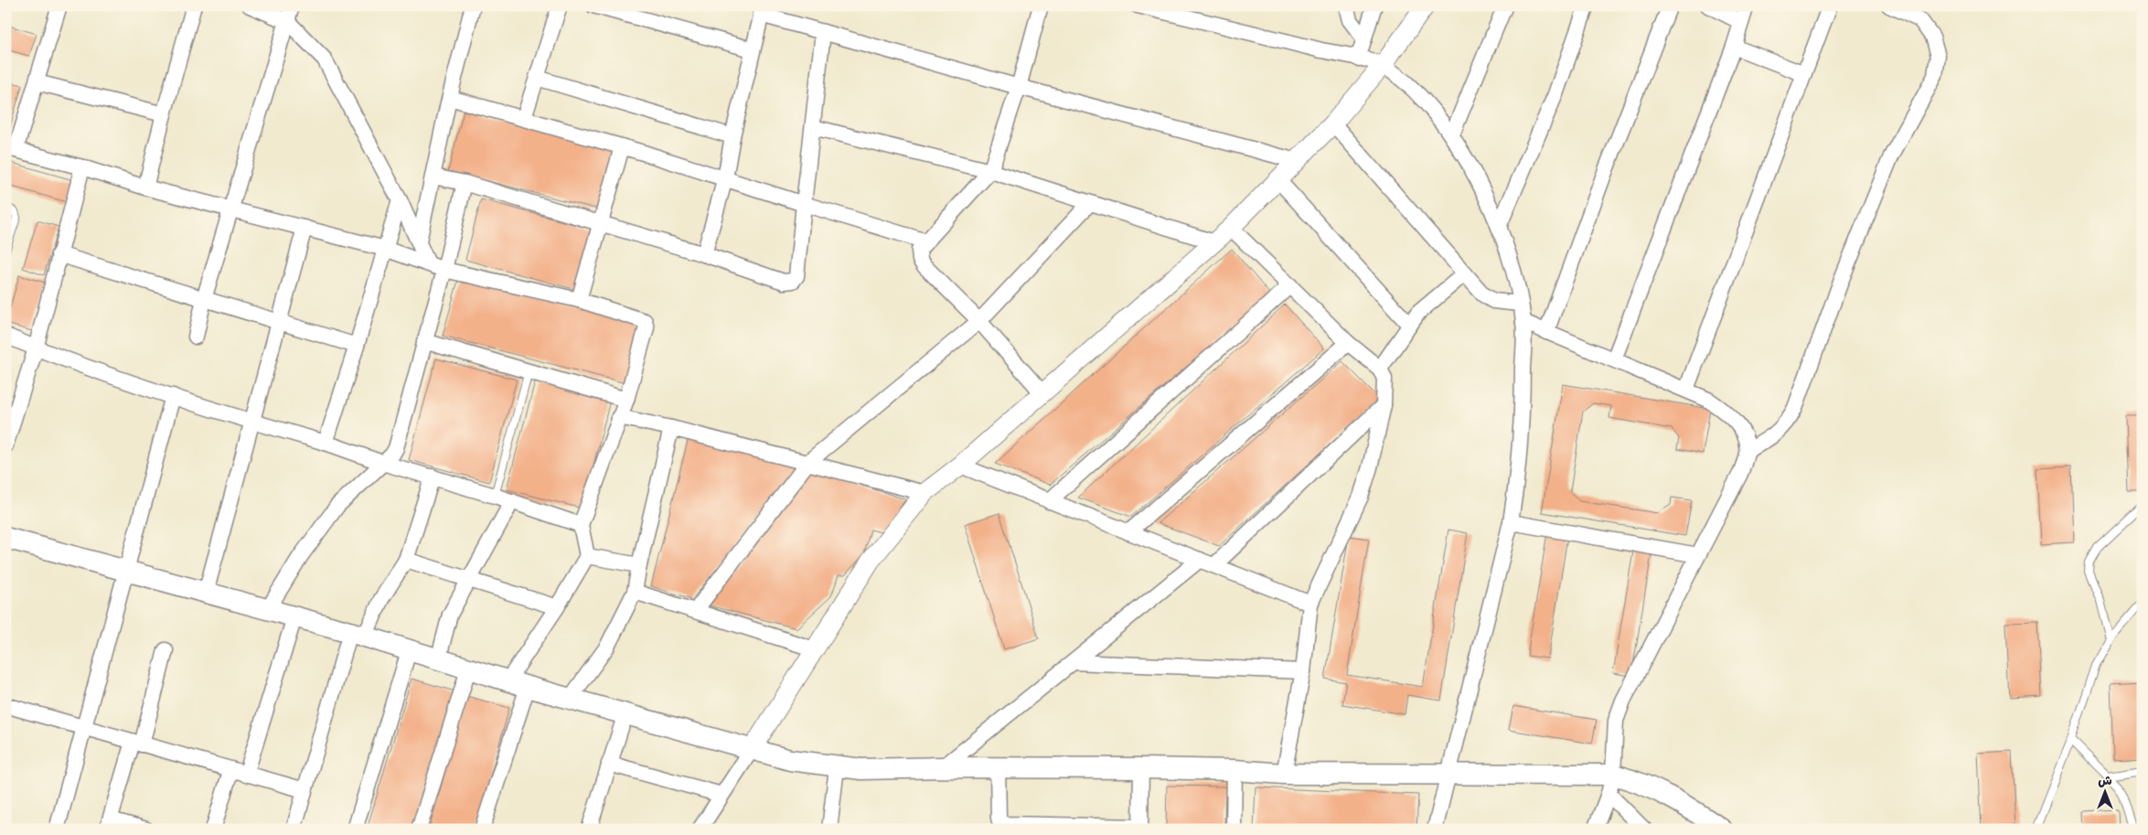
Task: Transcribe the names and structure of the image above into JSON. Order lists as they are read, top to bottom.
{
  "north": "top"
}
